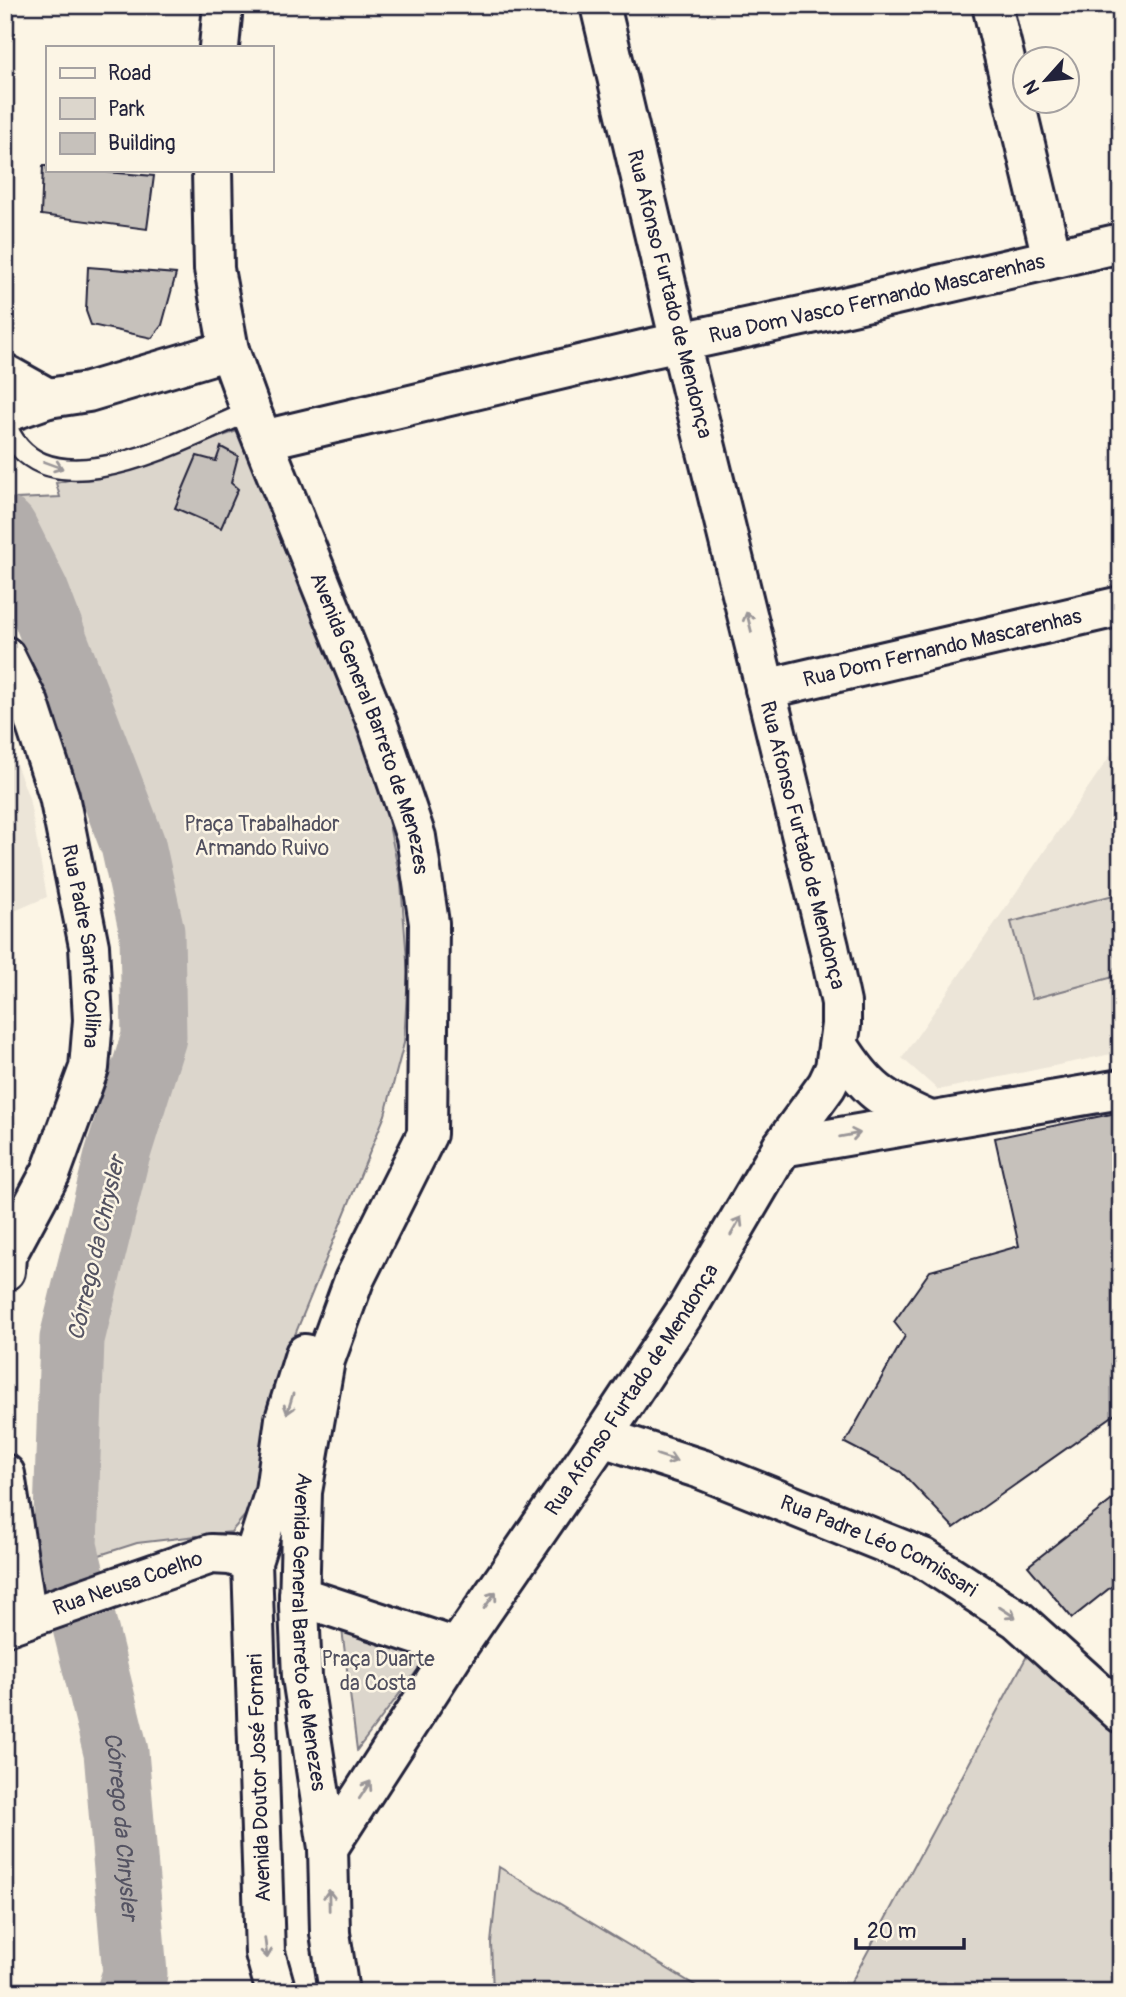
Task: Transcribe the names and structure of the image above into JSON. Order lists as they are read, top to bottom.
{
  "streets": {
    "street": [
      "Rua Afonso Furtado de Mendonça",
      "Rua Dom Vasco Fernando Mascarenhas",
      "Rua Dom Fernando Mascarenhas",
      "Avenida General Barreto de Menezes",
      "Rua Padre Sante Collina",
      "Rua Padre Léo Comissari",
      "Rua Neusa Coelho",
      "Avenida Doutor José Fornari"
    ]
  },
  "crossings": [
    ["Rua Afonso Furtado de Mendonça", "Rua Dom Vasco Fernando Mascarenhas"],
    ["Rua Afonso Furtado de Mendonça", "Rua Dom Fernando Mascarenhas"],
    ["Rua Afonso Furtado de Mendonça", "Avenida General Barreto de Menezes"],
    ["Rua Afonso Furtado de Mendonça", "Rua Padre Léo Comissari"],
    ["Rua Dom Vasco Fernando Mascarenhas", "Avenida General Barreto de Menezes"],
    ["Avenida General Barreto de Menezes", "Rua Neusa Coelho"],
    ["Avenida General Barreto de Menezes", "Avenida Doutor José Fornari"],
    ["Rua Neusa Coelho", "Avenida Doutor José Fornari"]
  ],
  "one_way": ["Rua Afonso Furtado de Mendonça", "Rua Padre Léo Comissari"],
  "water": ["Córrego da Chrysler"],
  "parks": ["Praça Trabalhador Armando Ruivo", "Praça Duarte da Costa"],
  "legend": ["Road", "Park", "Building"],
  "scale_bar": "20 m",
  "north": "bottom left"
}
